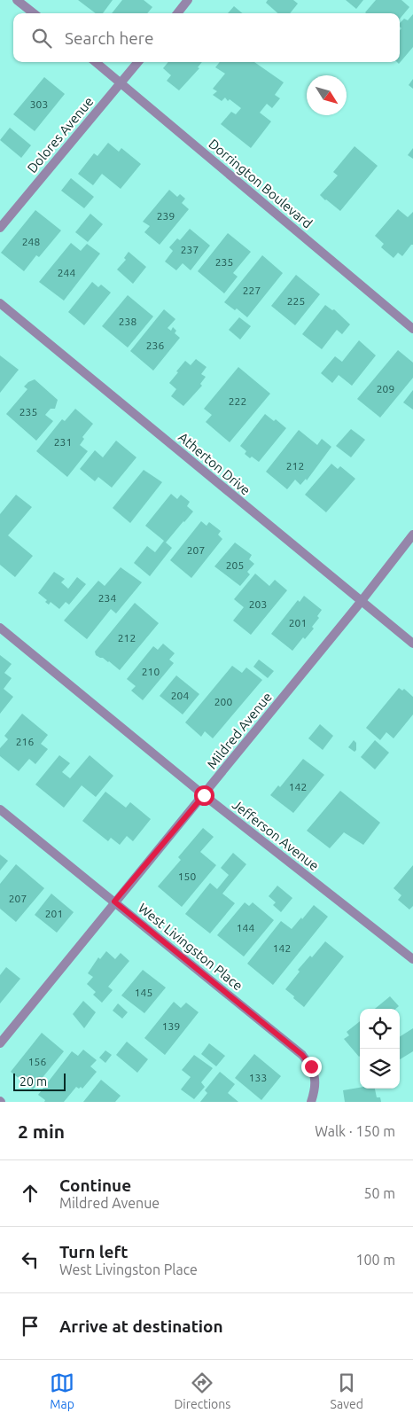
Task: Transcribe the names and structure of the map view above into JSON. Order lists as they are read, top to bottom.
{
  "streets": {
    "street": [
      "Dolores Avenue",
      "Dorrington Boulevard",
      "Atherton Drive",
      "Mildred Avenue",
      "Jefferson Avenue",
      "West Livingston Place"
    ]
  },
  "crossings": [
    ["Dolores Avenue", "Dorrington Boulevard"],
    ["Atherton Drive", "Mildred Avenue"],
    ["Mildred Avenue", "Jefferson Avenue"],
    ["Mildred Avenue", "West Livingston Place"]
  ],
  "house_numbers": [
    "303",
    "239",
    "248",
    "237",
    "235",
    "244",
    "227",
    "225",
    "238",
    "236",
    "209",
    "222",
    "235",
    "231",
    "212",
    "207",
    "205",
    "234",
    "203",
    "201",
    "212",
    "210",
    "204",
    "200",
    "216",
    "142",
    "150",
    "207",
    "201",
    "144",
    "142",
    "145",
    "139",
    "156",
    "133"
  ],
  "scale_bar": "20 m",
  "north": "bottom right",
  "page": {
    "search": "Search here",
    "scale": "20 m",
    "heading": ["2 min", "Walk · 150 m"],
    "list": [
      ["Continue", "Mildred Avenue", "50 m"],
      ["Turn left", "West Livingston Place", "100 m"],
      "Arrive at destination"
    ],
    "nav": ["Map", "Directions", "Saved"]
  }
}
